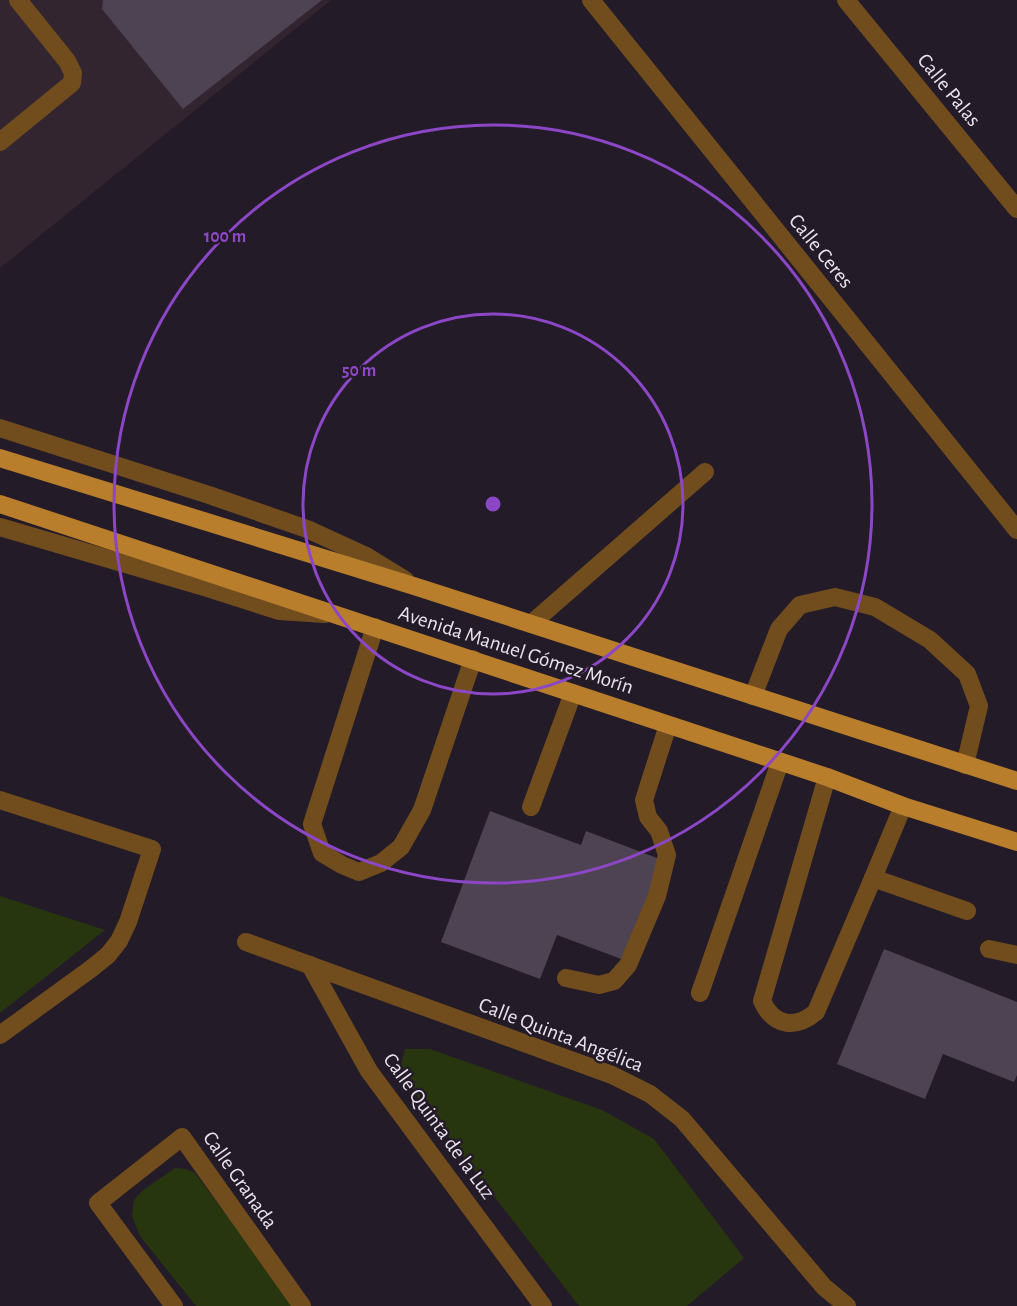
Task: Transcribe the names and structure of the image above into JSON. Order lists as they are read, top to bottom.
{
  "streets": {
    "main road": ["Avenida Manuel Gómez Morín"],
    "street": [
      "Calle Palas",
      "Calle Ceres",
      "Calle Quinta Angélica",
      "Calle Quinta de la Luz",
      "Calle Granada"
    ]
  },
  "crossings": [
    ["Calle Quinta Angélica", "Calle Quinta de la Luz"]
  ],
  "rings": ["100 m", "50 m"]
}
